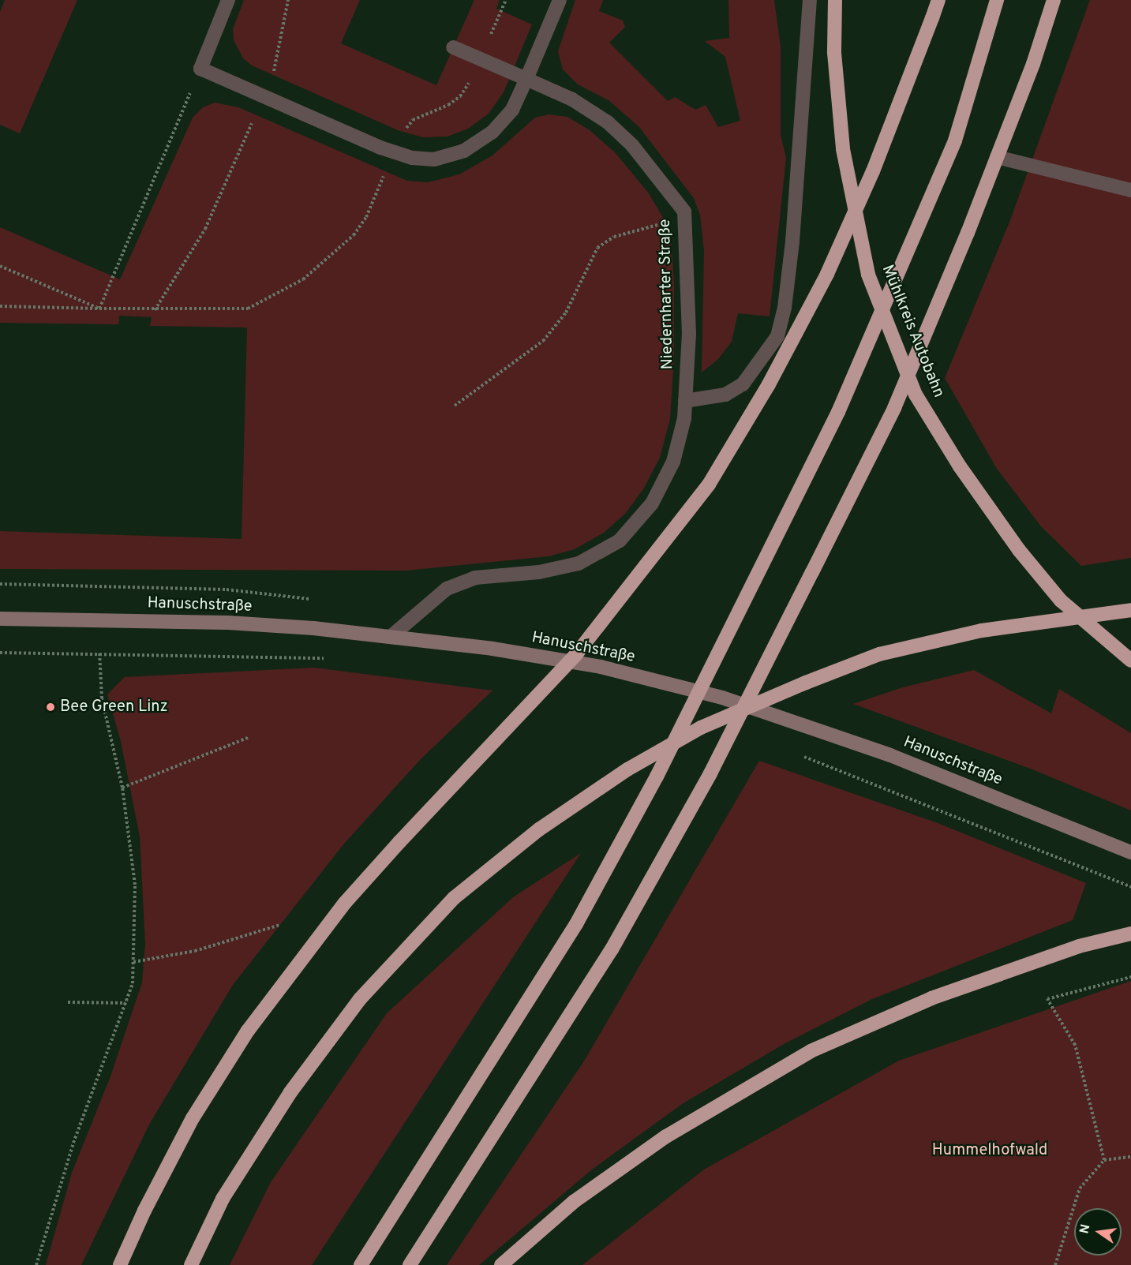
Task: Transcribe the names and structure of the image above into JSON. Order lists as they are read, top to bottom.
{
  "streets": {
    "highway": ["Mühlkreis Autobahn"],
    "street": ["Niedernharter Straße", "Hanuschstraße"]
  },
  "crossings": [
    ["Niedernharter Straße", "Hanuschstraße"]
  ],
  "parks": ["Hummelhofwald"],
  "places": ["Bee Green Linz"],
  "north": "left"
}
